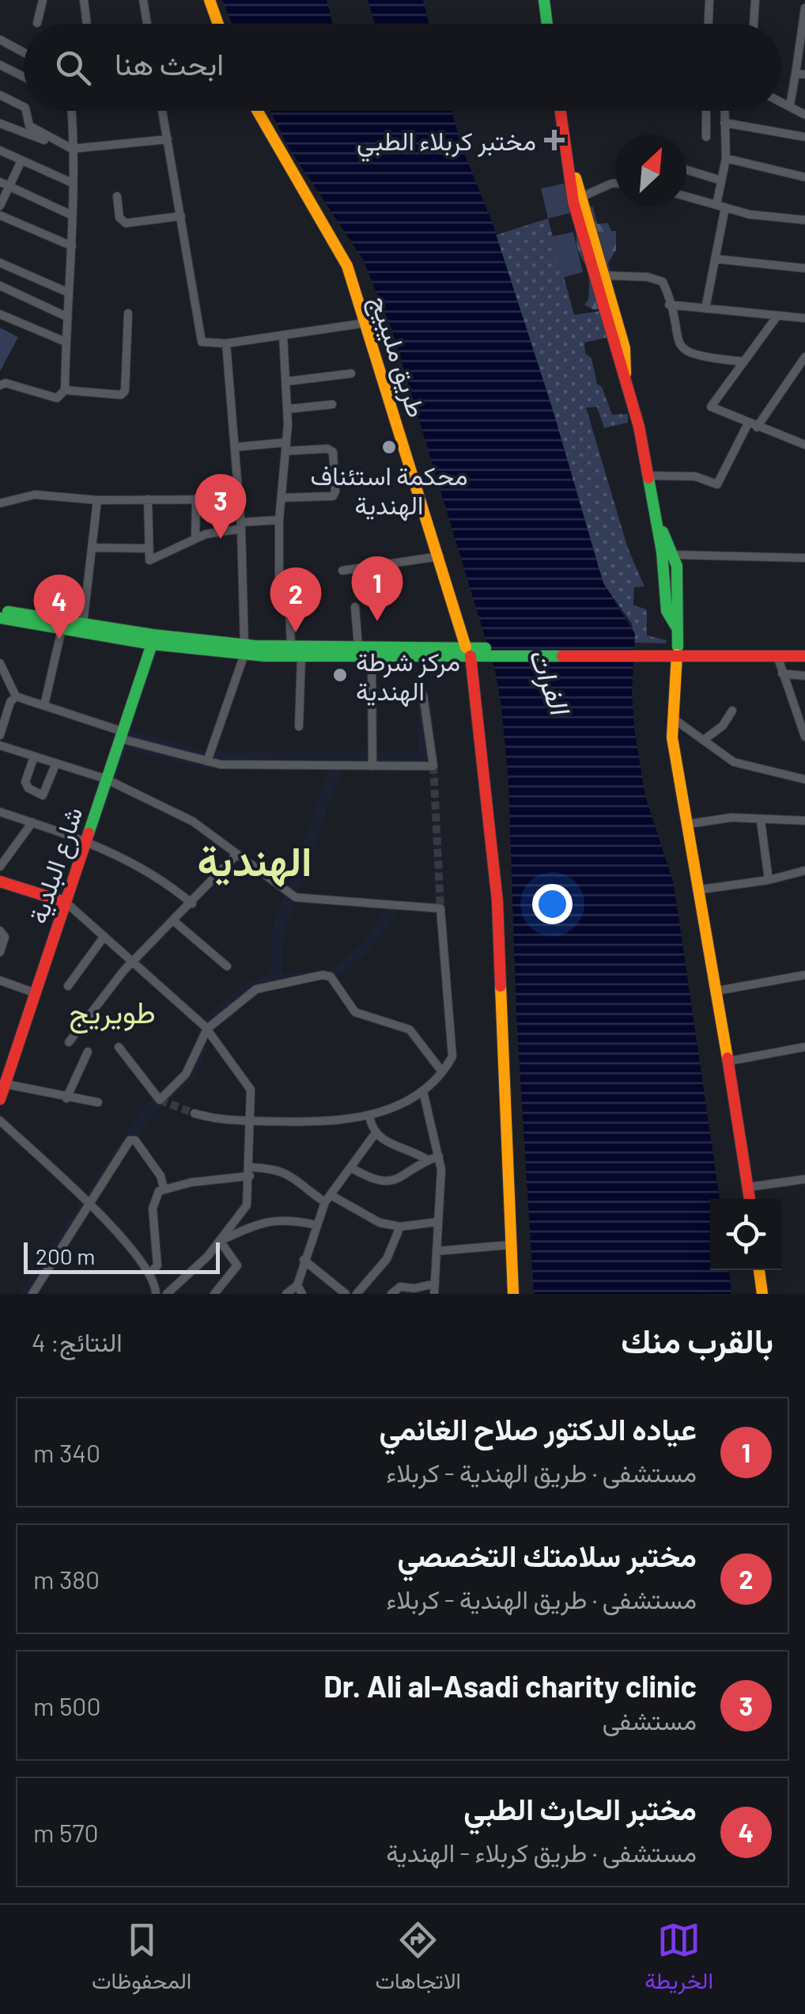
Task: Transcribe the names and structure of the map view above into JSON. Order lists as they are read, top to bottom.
{
  "streets": {
    "main road": ["طريق مليبيج", "شارع البلدية"]
  },
  "districts": ["الهندية", "طويريج"],
  "water": ["الفرات"],
  "places": {
    "health": ["مختبر كربلاء الطبي"],
    "other": ["محكمة استئناف الهندية", "مركز شرطة الهندية"]
  },
  "scale_bar": "200 m",
  "north": "top right",
  "page": {
    "search": "ابحث هنا",
    "pins": [
      "3",
      "1",
      "2",
      "4"
    ],
    "scale": "200 m",
    "heading": ["بالقرب منك", "النتائج: 4"],
    "list": [
      {
        "mark": "1",
        "name": "عياده الدكتور صلاح الغانمي",
        "note": "مستشفى · طريق الهندية - كربلاء",
        "value": "340 m"
      },
      {
        "mark": "2",
        "name": "مختبر سلامتك التخصصي",
        "note": "مستشفى · طريق الهندية - كربلاء",
        "value": "380 m"
      },
      {
        "mark": "3",
        "name": "Dr. Ali al-Asadi charity clinic",
        "note": "مستشفى",
        "value": "500 m"
      },
      {
        "mark": "4",
        "name": "مختبر الحارث الطبي",
        "note": "مستشفى · طريق كربلاء - الهندية",
        "value": "570 m"
      }
    ],
    "nav": ["الخريطة", "الاتجاهات", "المحفوظات"]
  }
}
